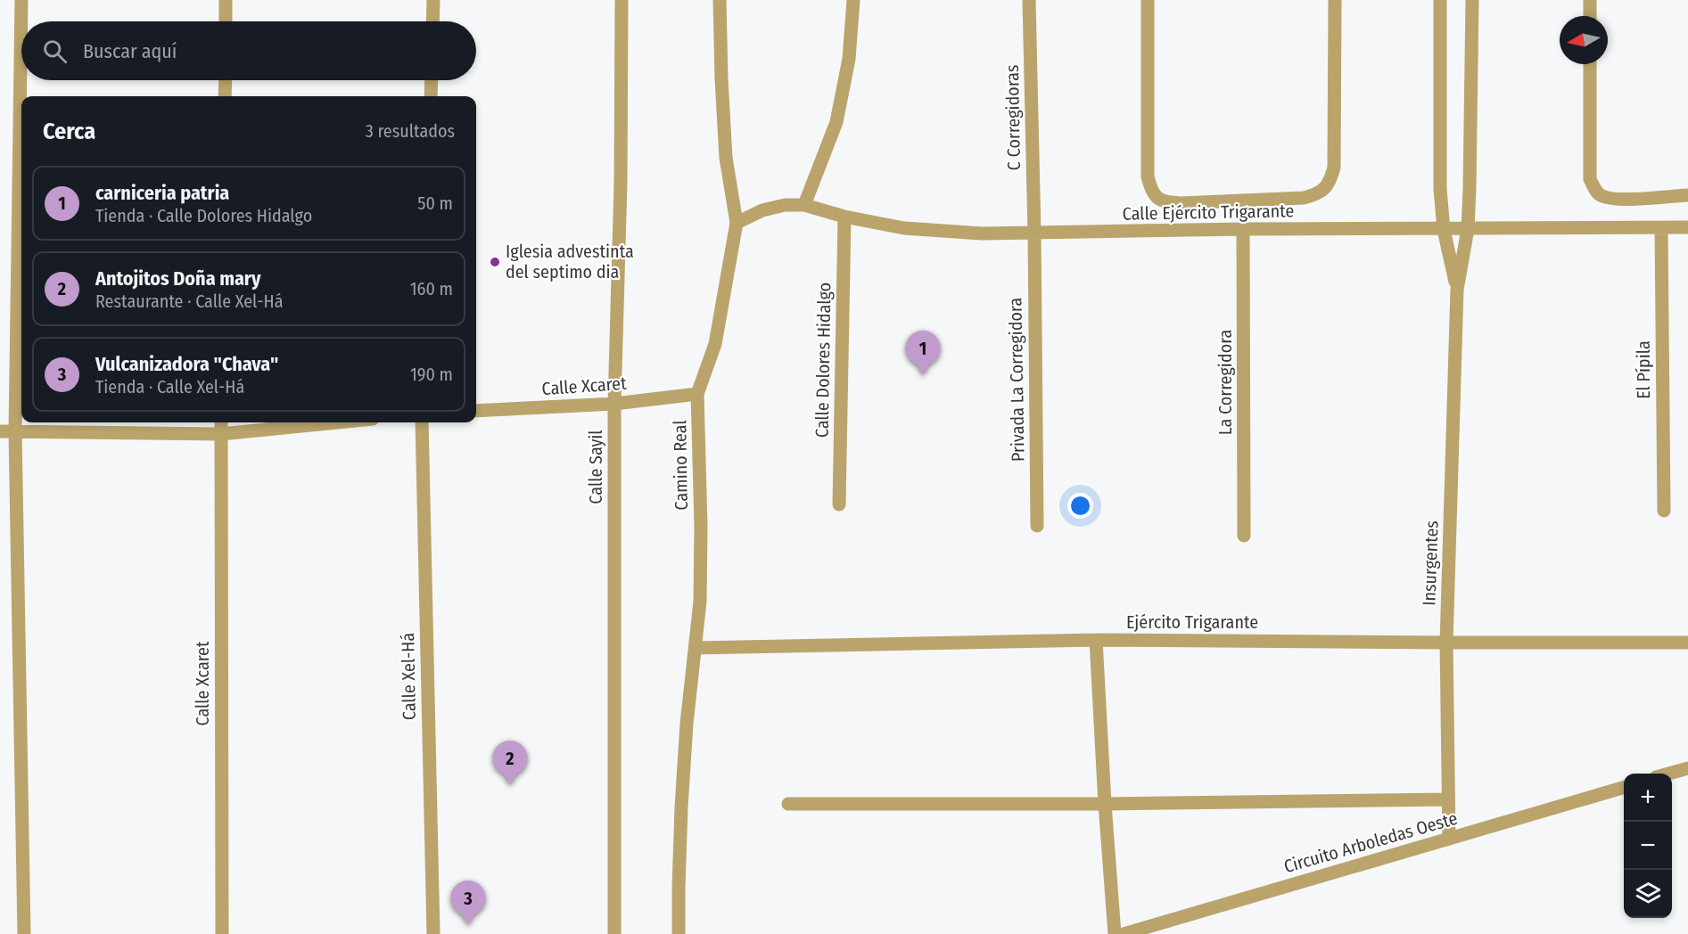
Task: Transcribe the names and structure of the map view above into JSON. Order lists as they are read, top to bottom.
{
  "streets": {
    "street": [
      "C Corregidoras",
      "Calle Ejército Trigarante",
      "Calle Dolores Hidalgo",
      "El Pípila",
      "Privada La Corregidora",
      "La Corregidora",
      "Calle Xcaret",
      "Camino Real",
      "Calle Sayil",
      "Insurgentes",
      "Ejército Trigarante",
      "Calle Xel-Há",
      "Circuito Arboledas Oeste"
    ]
  },
  "crossings": [
    ["C Corregidoras", "Calle Ejército Trigarante"],
    ["C Corregidoras", "Privada La Corregidora"],
    ["Calle Ejército Trigarante", "Calle Dolores Hidalgo"],
    ["Calle Ejército Trigarante", "El Pípila"],
    ["Calle Ejército Trigarante", "Privada La Corregidora"],
    ["Calle Ejército Trigarante", "La Corregidora"],
    ["Calle Ejército Trigarante", "Camino Real"],
    ["Calle Ejército Trigarante", "Insurgentes"],
    ["Calle Xcaret", "Camino Real"],
    ["Calle Xcaret", "Calle Sayil"],
    ["Camino Real", "Ejército Trigarante"],
    ["Insurgentes", "Ejército Trigarante"],
    ["Insurgentes", "Circuito Arboledas Oeste"]
  ],
  "places": ["Iglesia advestinta del septimo dia"],
  "north": "left",
  "page": {
    "search": "Buscar aquí",
    "heading": ["Cerca", "3 resultados"],
    "list": [
      {
        "mark": "1",
        "name": "carniceria patria",
        "note": "Tienda · Calle Dolores Hidalgo",
        "value": "50 m"
      },
      {
        "mark": "2",
        "name": "Antojitos Doña mary",
        "note": "Restaurante · Calle Xel-Há",
        "value": "160 m"
      },
      {
        "mark": "3",
        "name": "Vulcanizadora \"Chava\"",
        "note": "Tienda · Calle Xel-Há",
        "value": "190 m"
      }
    ],
    "pins": ["1", "2", "3"],
    "map_buttons": ["+", "−"]
  }
}
